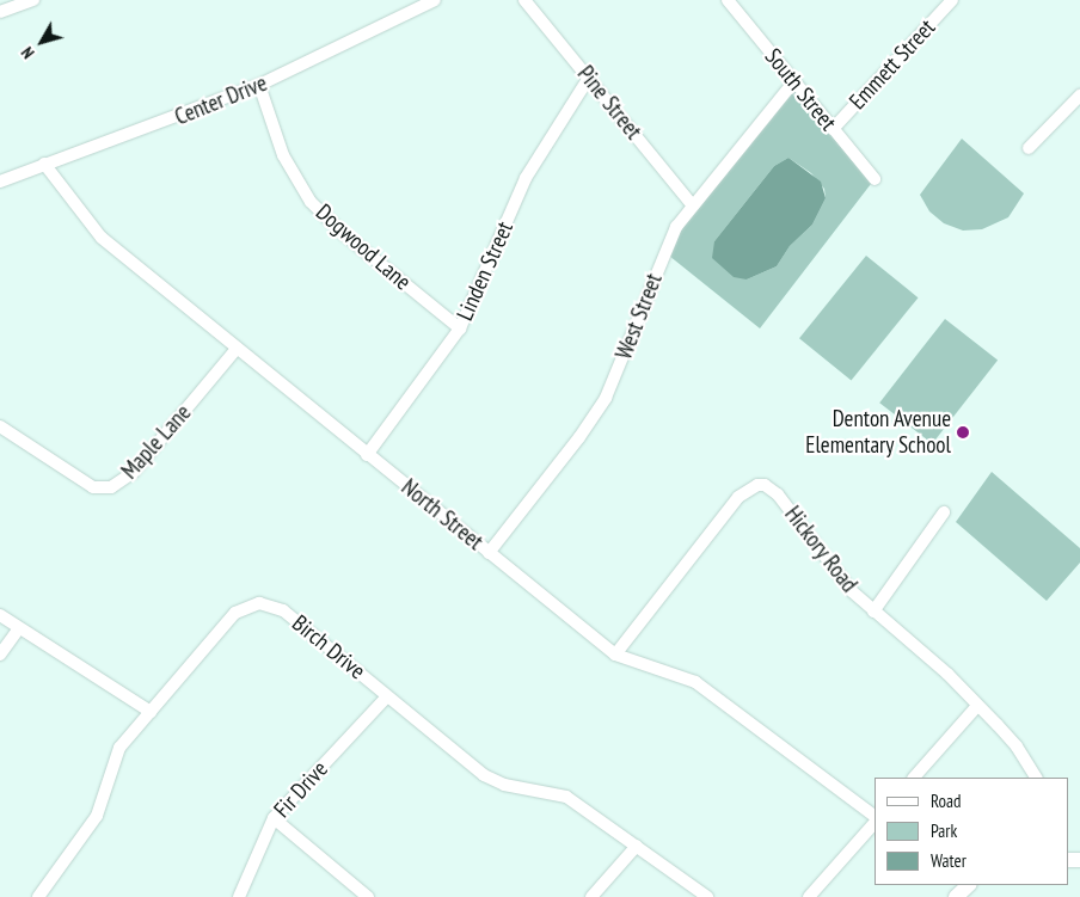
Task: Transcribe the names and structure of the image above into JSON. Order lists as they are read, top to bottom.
{
  "streets": {
    "street": [
      "Emmett Street",
      "South Street",
      "Center Drive",
      "Pine Street",
      "Dogwood Lane",
      "Linden Street",
      "West Street",
      "Maple Lane",
      "North Street",
      "Hickory Road",
      "Birch Drive",
      "Fir Drive"
    ]
  },
  "crossings": [
    ["Emmett Street", "South Street"],
    ["South Street", "West Street"],
    ["Center Drive", "Dogwood Lane"],
    ["Center Drive", "North Street"],
    ["Pine Street", "Linden Street"],
    ["Pine Street", "West Street"],
    ["Dogwood Lane", "Linden Street"],
    ["Linden Street", "North Street"],
    ["West Street", "North Street"],
    ["Maple Lane", "North Street"],
    ["North Street", "Hickory Road"],
    ["Birch Drive", "Fir Drive"]
  ],
  "places": ["Denton Avenue Elementary School"],
  "legend": ["Road", "Park", "Water"],
  "north": "bottom left"
}
